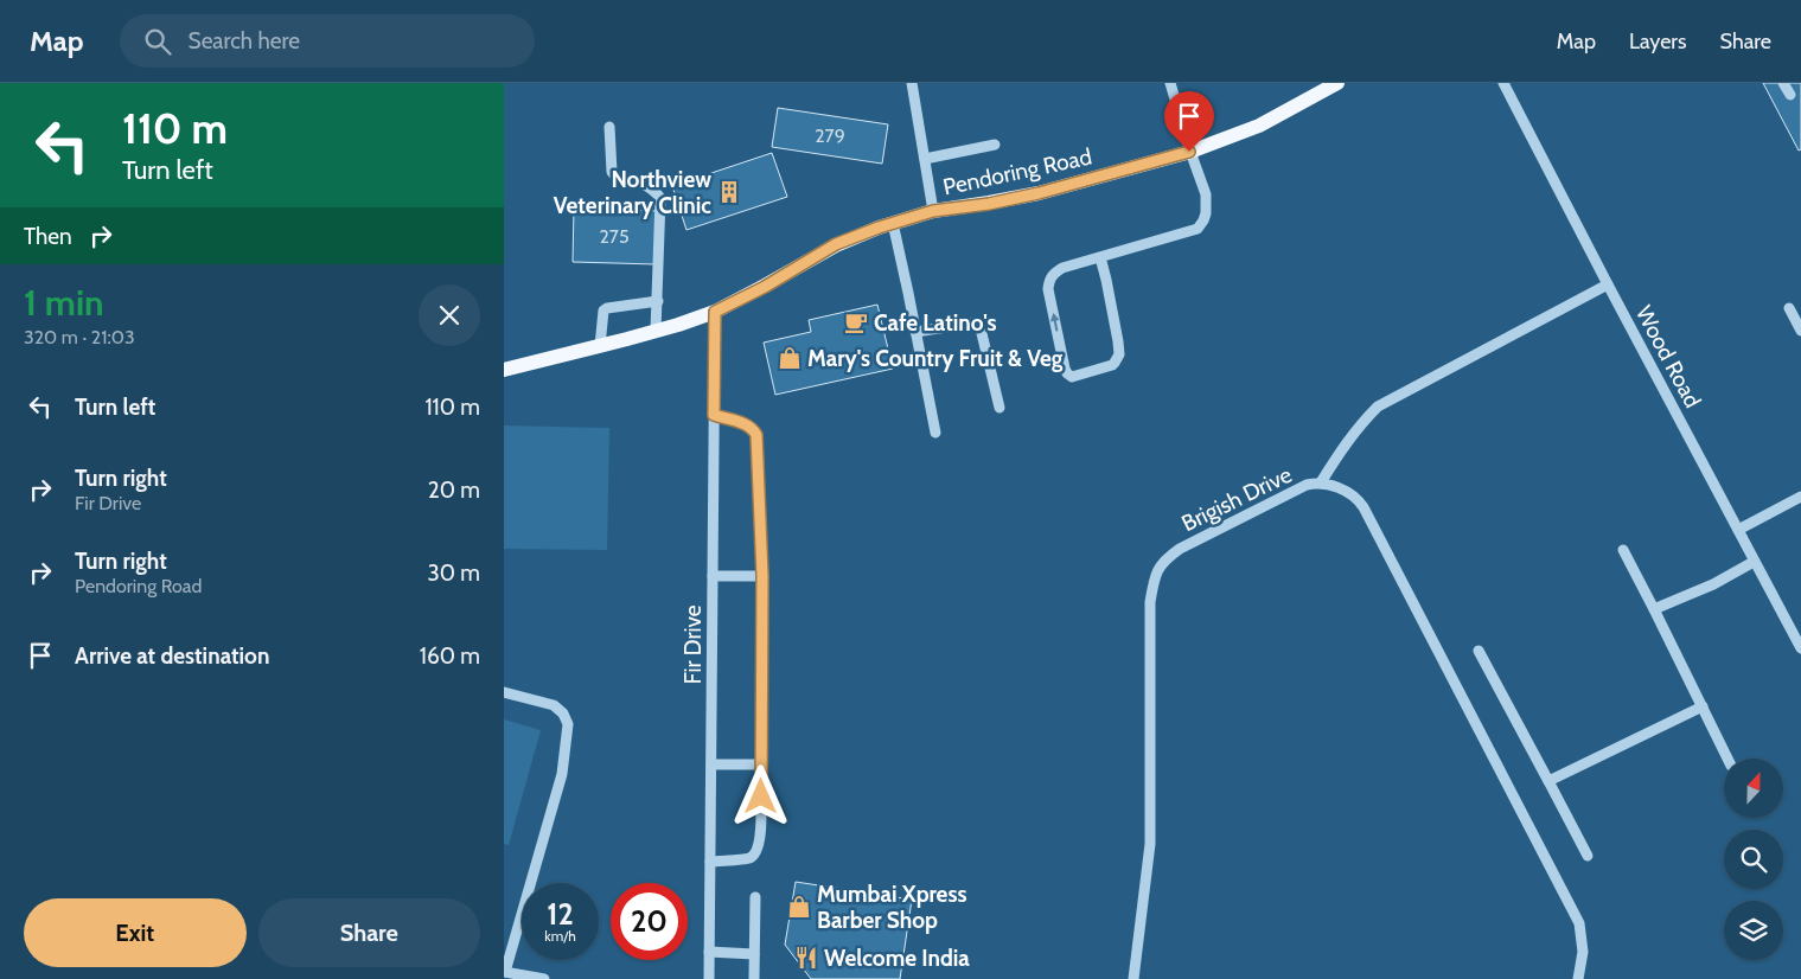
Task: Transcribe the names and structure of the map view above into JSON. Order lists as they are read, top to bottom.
{
  "streets": {
    "main road": ["Pendoring Road"],
    "street": ["Wood Road", "Brigish Drive", "Fir Drive"]
  },
  "crossings": [
    ["Pendoring Road", "Fir Drive"]
  ],
  "places": {
    "building": ["Northview Veterinary Clinic"],
    "cafe": ["Cafe Latino's"],
    "shop": ["Mary's Country Fruit & Veg", "Mumbai Xpress Barber Shop"],
    "restaurant": ["Welcome India"]
  },
  "house_numbers": ["279", "275"],
  "north": "top",
  "page": {
    "header": "Map",
    "search": "Search here",
    "nav": ["Map", "Layers", "Share"],
    "turn": ["110 m", "Turn left"],
    "then": "Then",
    "heading": ["1 min", "320 m · 21:03"],
    "list": [
      {
        "name": "Turn left",
        "value": "110 m"
      },
      {
        "name": "Turn right",
        "note": "Fir Drive",
        "value": "20 m"
      },
      {
        "name": "Turn right",
        "note": "Pendoring Road",
        "value": "30 m"
      },
      {
        "name": "Arrive at destination",
        "value": "160 m"
      }
    ],
    "speed": "12 km/h",
    "limit": "20",
    "buttons": ["Exit", "Share"]
  }
}
